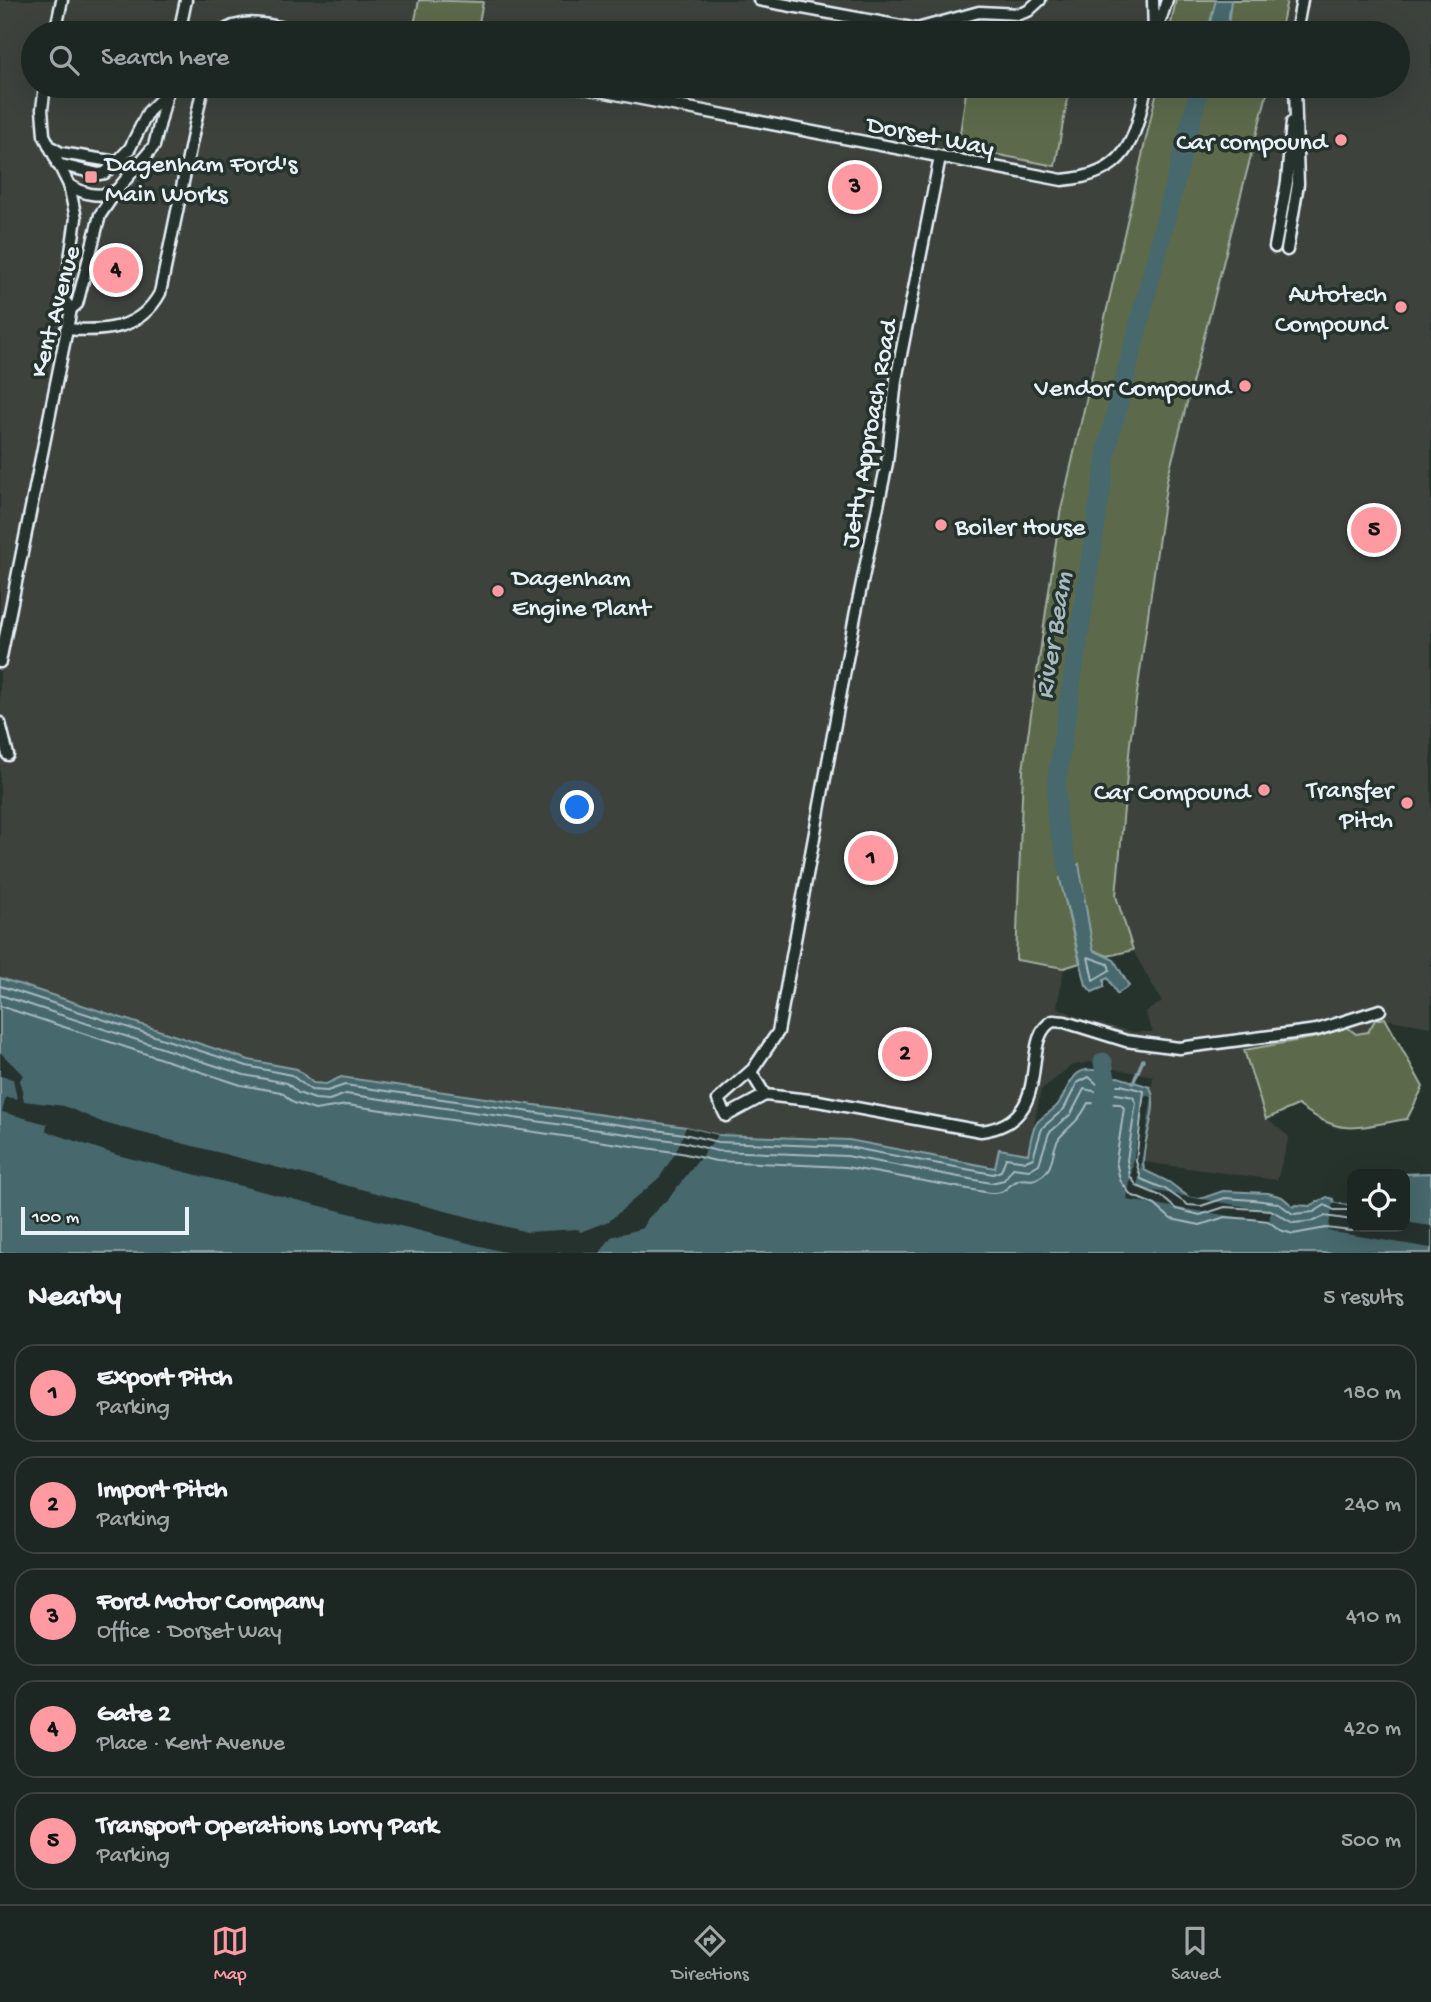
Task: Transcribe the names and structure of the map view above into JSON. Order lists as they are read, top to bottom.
{
  "streets": {
    "street": ["Dorset Way", "Kent Avenue", "Jetty Approach Road"]
  },
  "crossings": [
    ["Dorset Way", "Jetty Approach Road"]
  ],
  "water": ["River Beam"],
  "places": {
    "other": [
      "Car compound",
      "Autotech Compound",
      "Vendor Compound",
      "Boiler House",
      "Dagenham Engine Plant",
      "Car Compound",
      "Transfer Pitch"
    ],
    "transit": ["Dagenham Ford's Main Works"]
  },
  "scale_bar": "100 m",
  "page": {
    "search": "Search here",
    "pins": [
      "3",
      "4",
      "5",
      "1",
      "2"
    ],
    "scale": "100 m",
    "heading": ["Nearby", "5 results"],
    "list": [
      {
        "mark": "1",
        "name": "Export Pitch",
        "note": "Parking",
        "value": "180 m"
      },
      {
        "mark": "2",
        "name": "Import Pitch",
        "note": "Parking",
        "value": "240 m"
      },
      {
        "mark": "3",
        "name": "Ford Motor Company",
        "note": "Office · Dorset Way",
        "value": "410 m"
      },
      {
        "mark": "4",
        "name": "Gate 2",
        "note": "Place · Kent Avenue",
        "value": "420 m"
      },
      {
        "mark": "5",
        "name": "Transport Operations Lorry Park",
        "note": "Parking",
        "value": "500 m"
      }
    ],
    "nav": ["Map", "Directions", "Saved"]
  }
}
